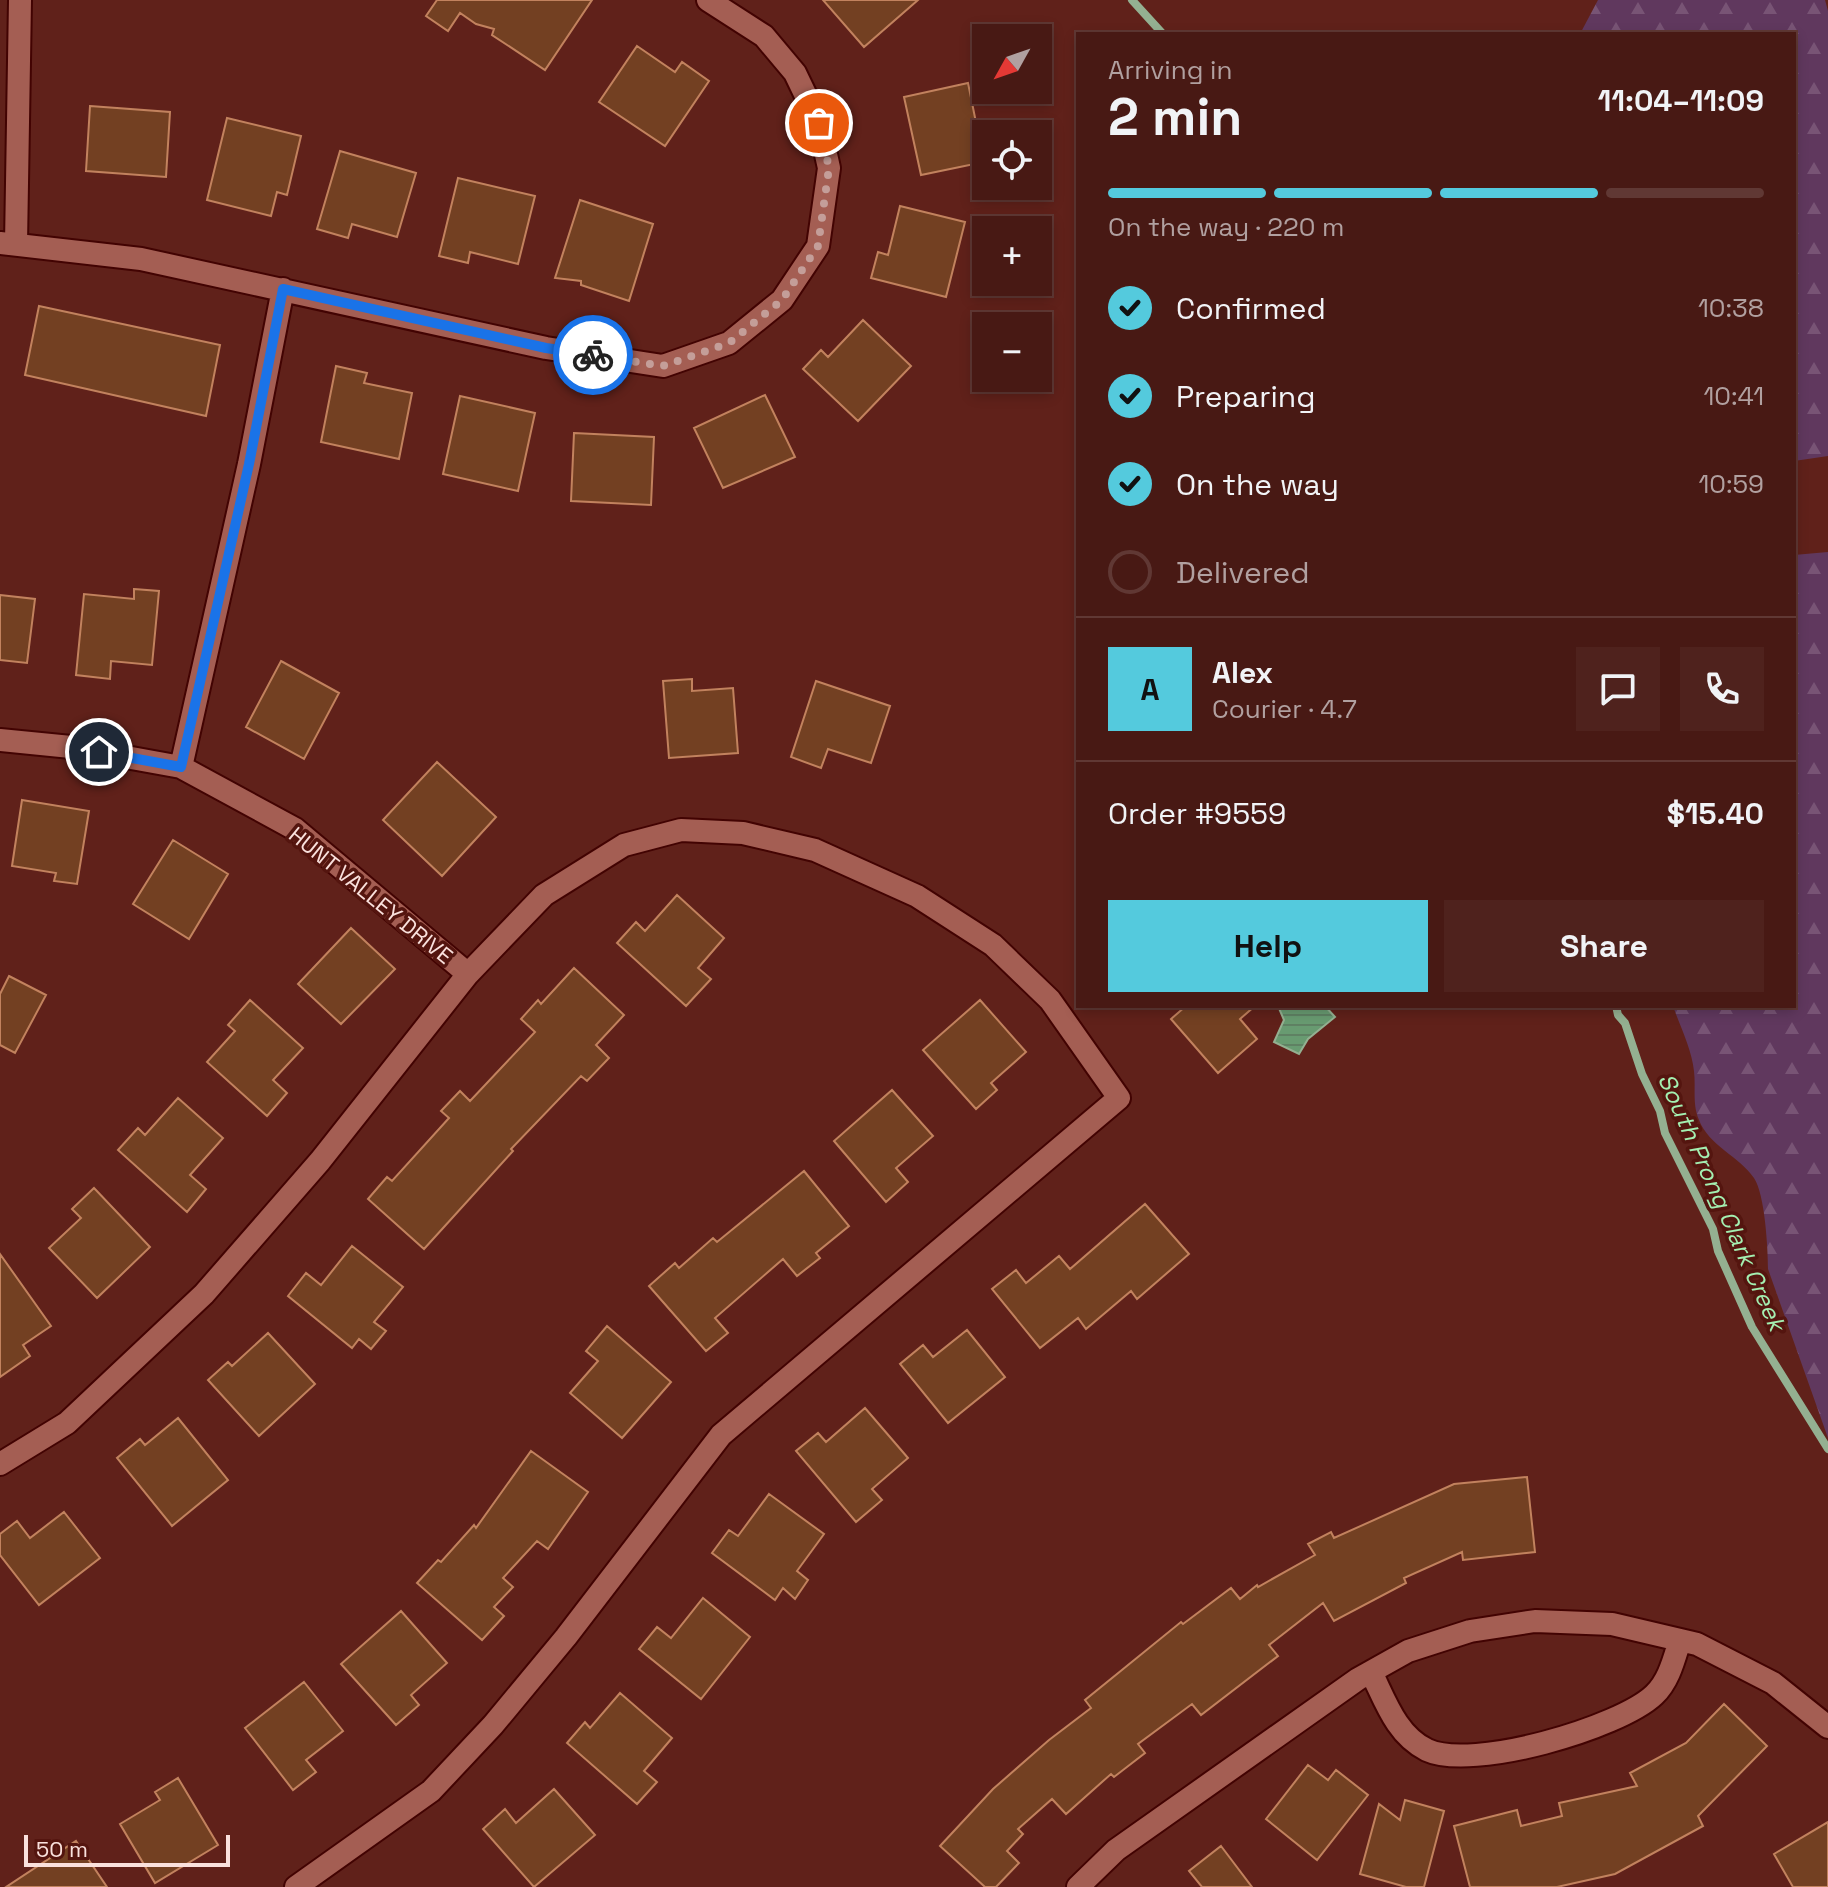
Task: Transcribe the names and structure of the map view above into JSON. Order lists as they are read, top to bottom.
{
  "streets": {
    "street": ["HUNT VALLEY DRIVE"]
  },
  "water": ["South Prong Clark Creek"],
  "scale_bar": "50 m",
  "north": "bottom left",
  "page": {
    "map_buttons": ["+", "−"],
    "heading": ["2 min", "Arriving in", "11:04–11:09"],
    "panel": [
      "Alex",
      "Courier · 4.7",
      "Order #9559",
      "$15.40"
    ],
    "bar": "On the way · 220 m",
    "list": [
      ["Confirmed", "10:38"],
      ["Preparing", "10:41"],
      ["On the way", "10:59"],
      "Delivered"
    ],
    "round": "A",
    "buttons": ["Help", "Share"],
    "scale": "50 m"
  }
}
